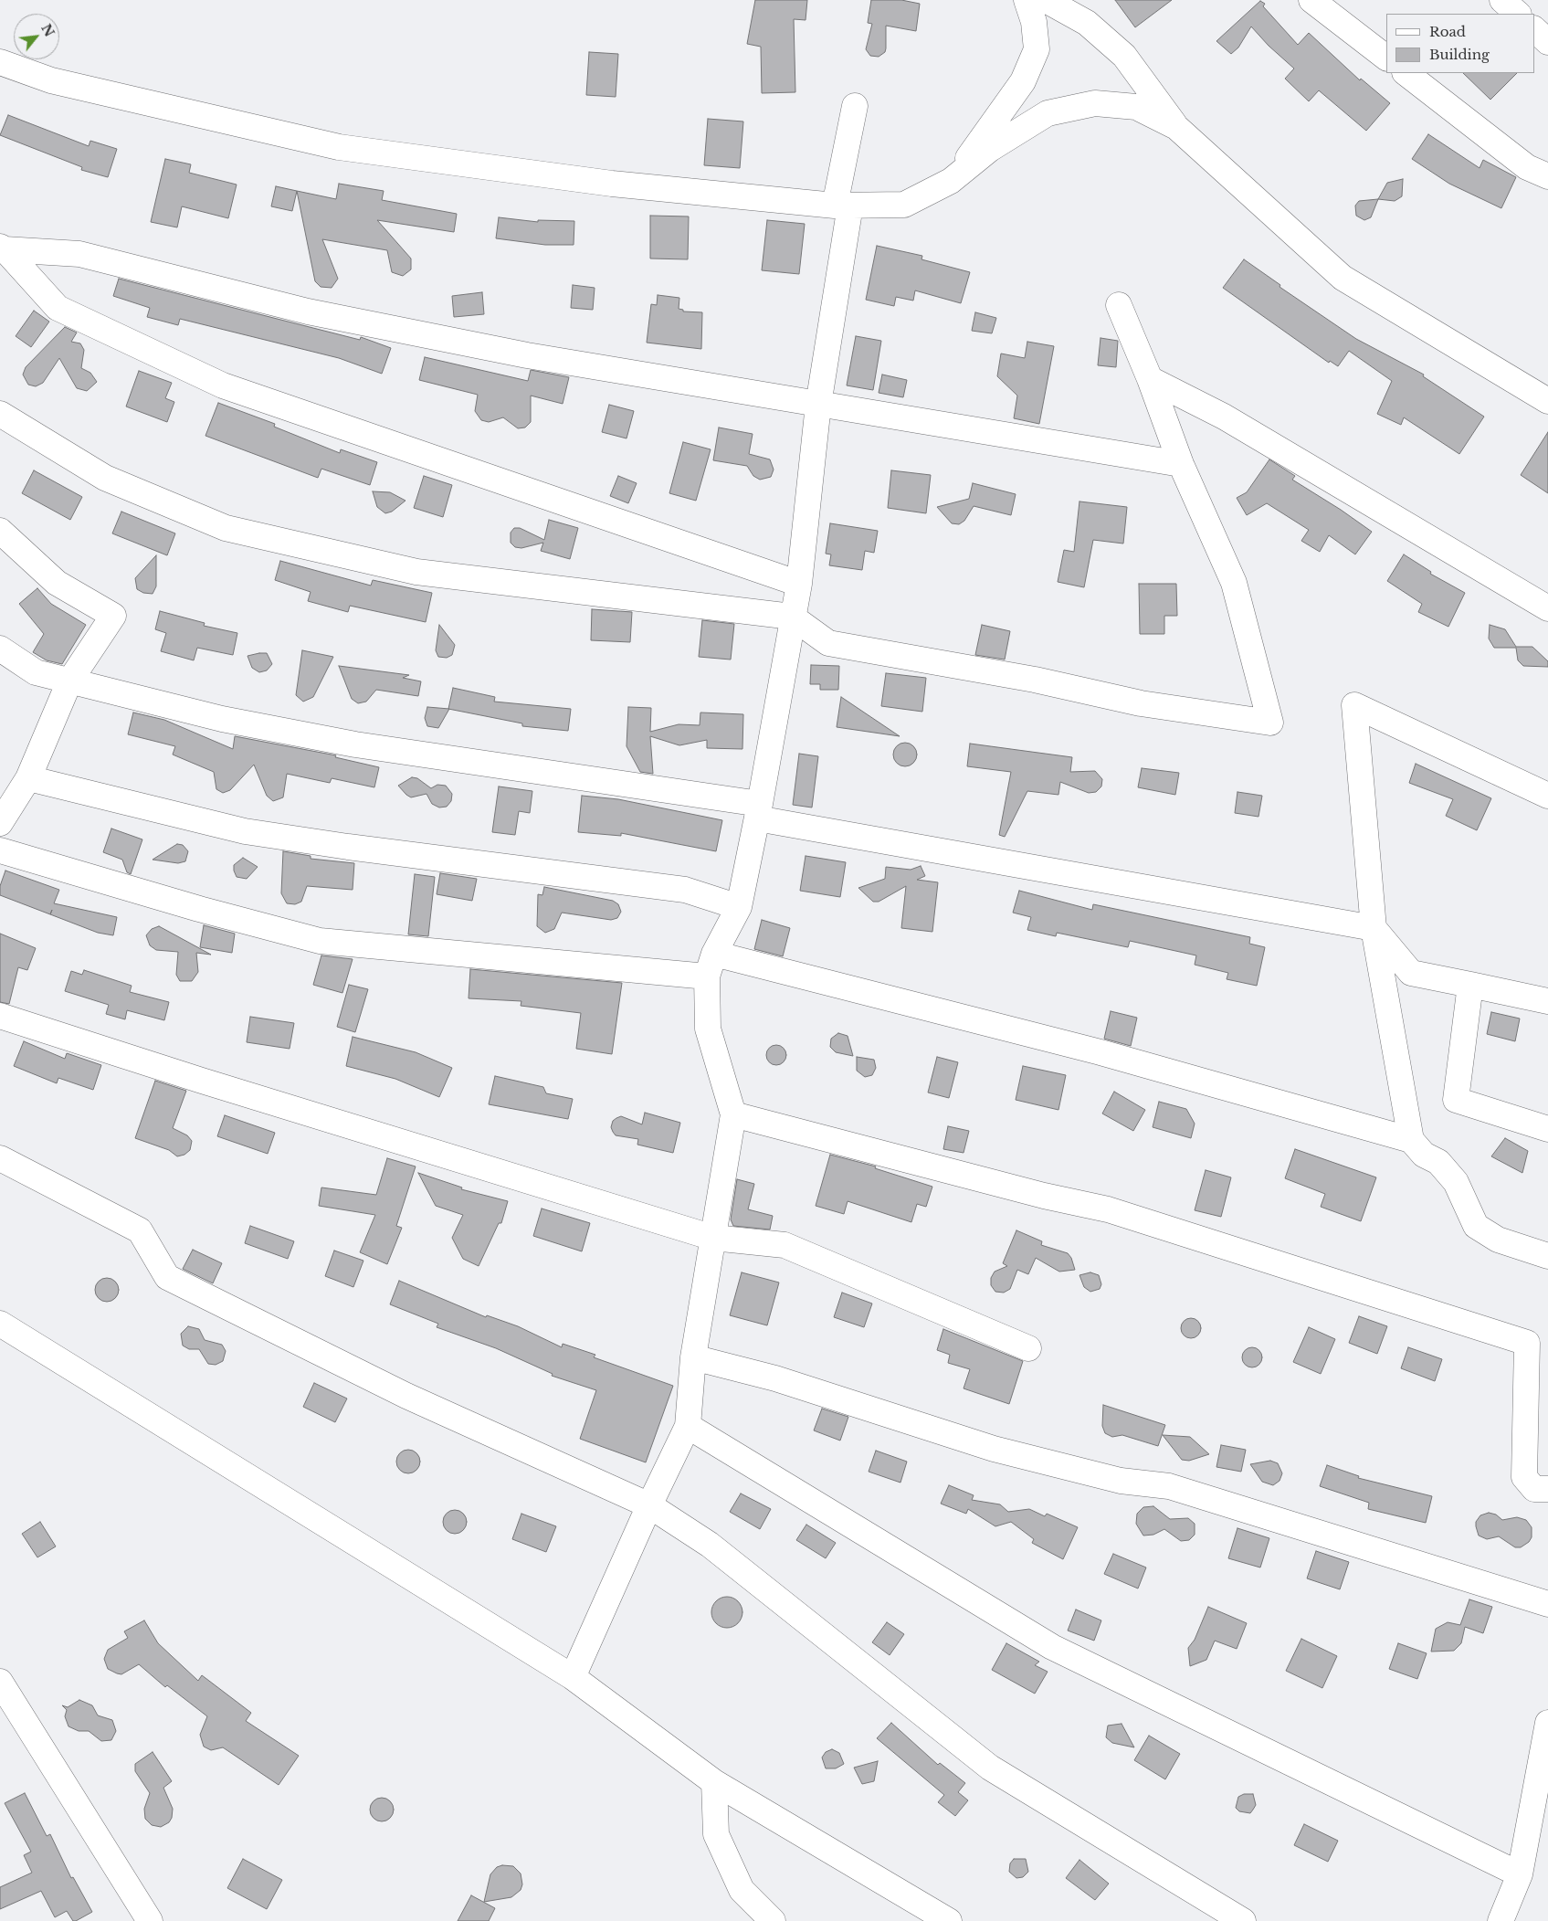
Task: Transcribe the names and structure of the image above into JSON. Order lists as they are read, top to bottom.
{
  "legend": ["Road", "Building"],
  "north": "top right"
}
